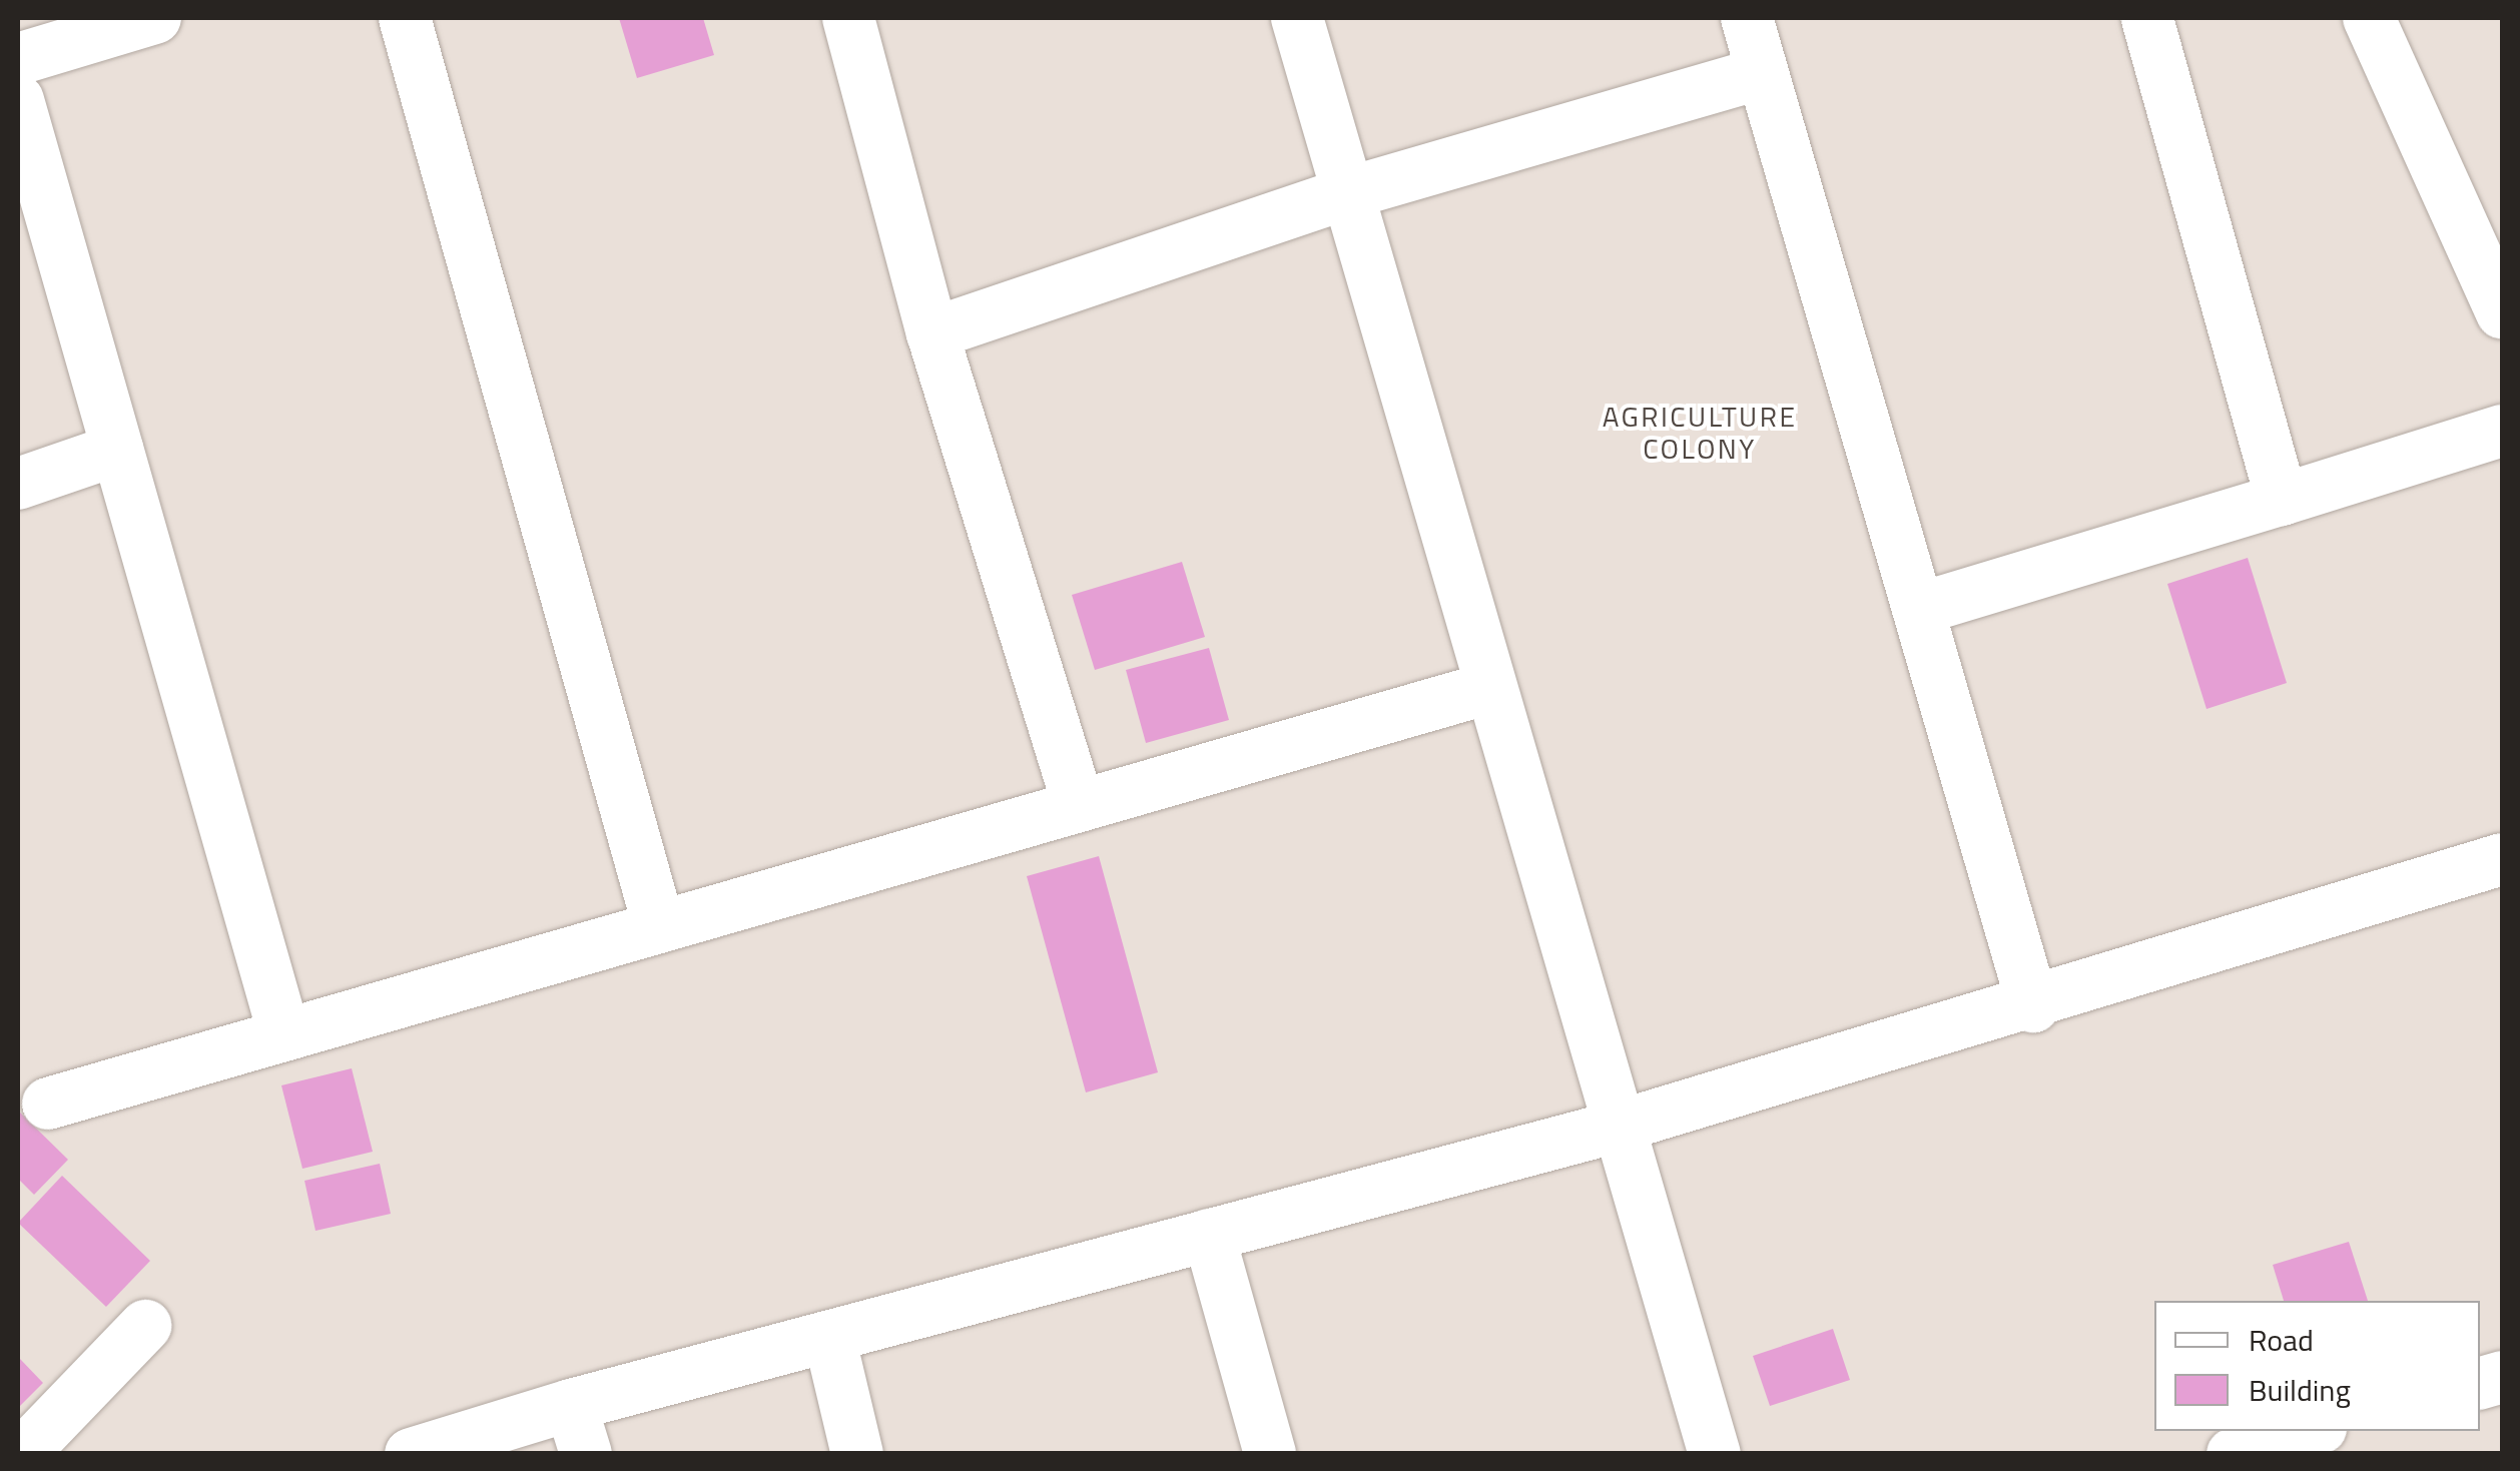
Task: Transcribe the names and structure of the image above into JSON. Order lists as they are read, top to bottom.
{
  "districts": ["AGRICULTURE COLONY"],
  "legend": ["Road", "Building"]
}
